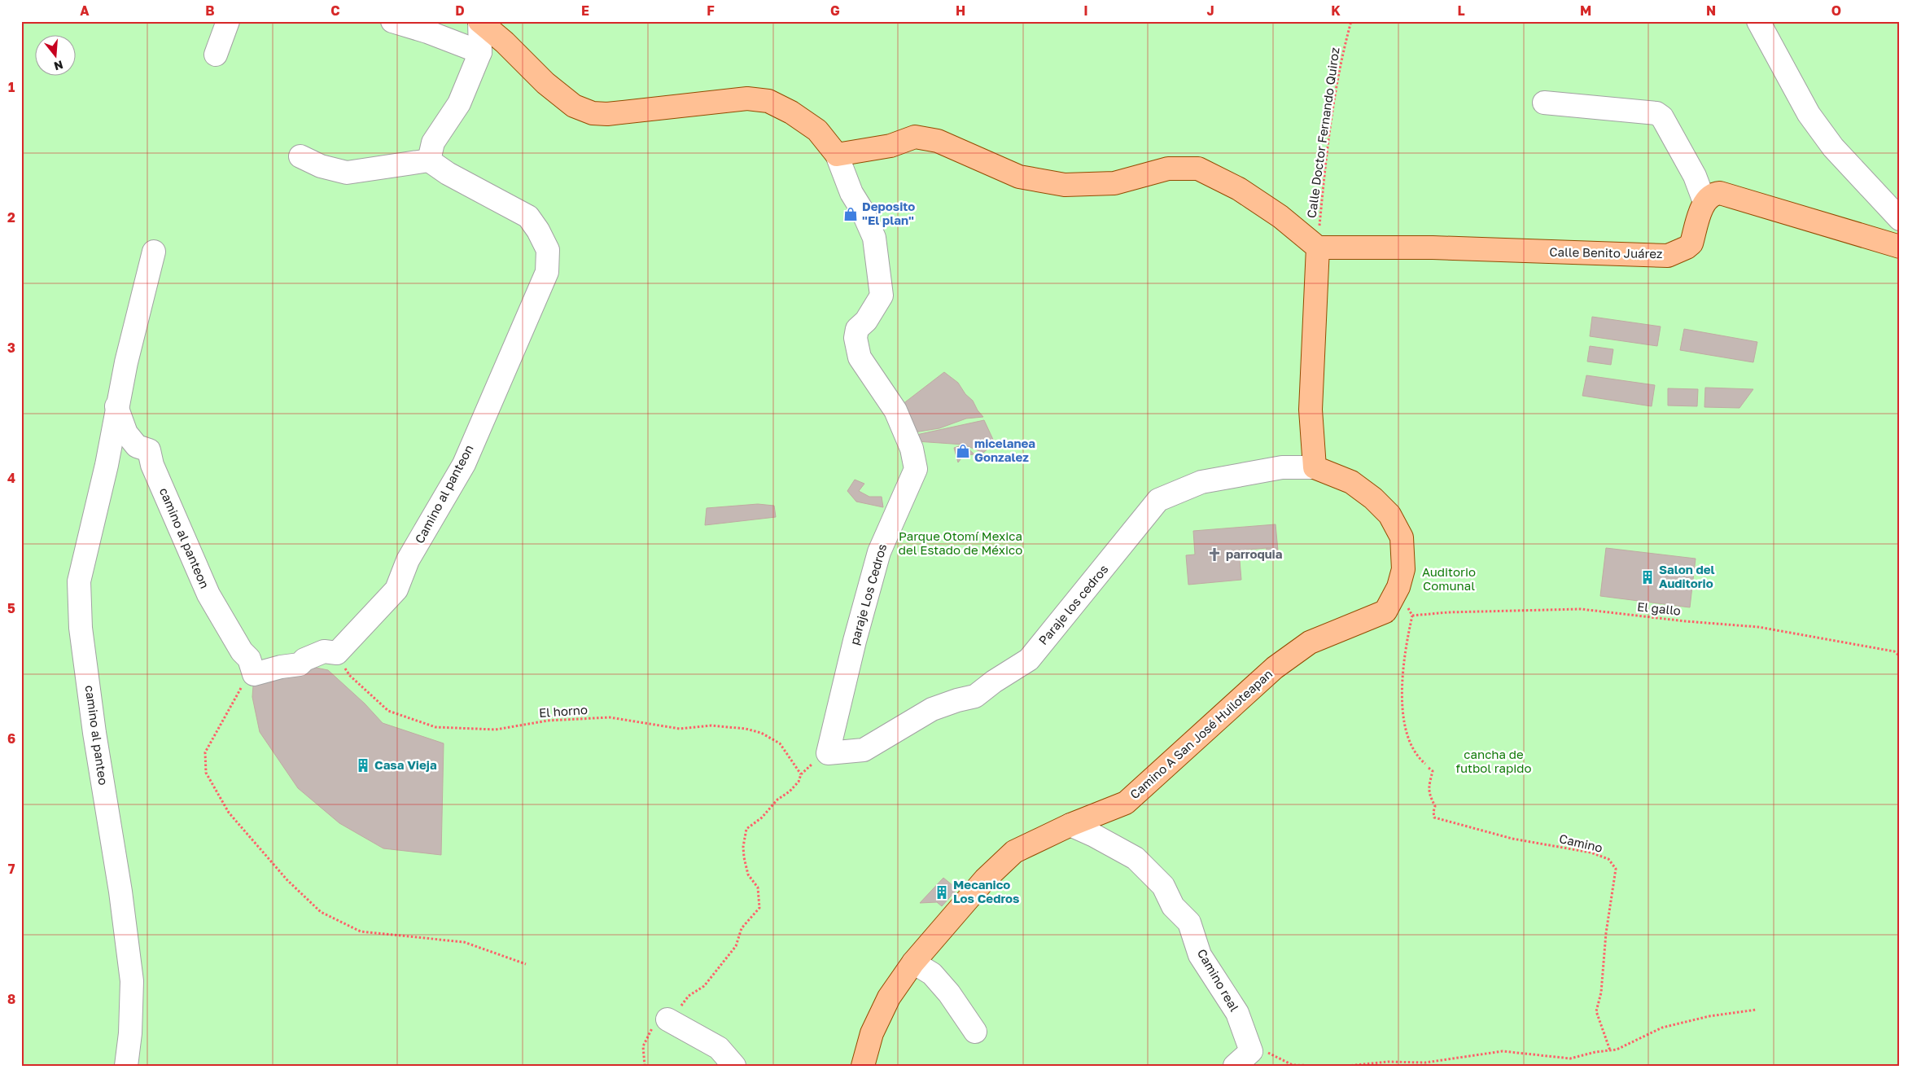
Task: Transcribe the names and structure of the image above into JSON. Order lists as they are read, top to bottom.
{
  "streets": {
    "main road": ["Calle Benito Juárez", "Camino A San José Huiloteapan"],
    "street": [
      "Camino al panteon",
      "camino al panteon",
      "paraje Los Cedros",
      "Paraje los cedros",
      "camino al panteo",
      "Camino real"
    ],
    "path": [
      "Calle Doctor Fernando Quiroz",
      "El gallo",
      "El horno",
      "Camino"
    ]
  },
  "crossings": [
    ["Calle Doctor Fernando Quiroz", "Calle Benito Juárez"],
    ["Camino al panteon", "El horno"],
    ["camino al panteon", "camino al panteo"],
    ["paraje Los Cedros", "Paraje los cedros"],
    ["Paraje los cedros", "Camino A San José Huiloteapan"],
    ["Camino A San José Huiloteapan", "Camino real"]
  ],
  "parks": ["Parque Otomí Mexica del Estado de México", "Auditorio Comunal", "cancha de futbol rapido"],
  "places": {
    "shop": ["Deposito \"El plan\"", "micelanea Gonzalez"],
    "church": ["parroquia"],
    "building": ["Salon del Auditorio", "Casa Vieja", "Mecanico Los Cedros"]
  },
  "north": "bottom",
  "grid": {
    "columns": [
      "A",
      "B",
      "C",
      "D",
      "E",
      "F",
      "G",
      "H",
      "I",
      "J",
      "K",
      "L",
      "M",
      "N",
      "O"
    ],
    "rows": [
      "1",
      "2",
      "3",
      "4",
      "5",
      "6",
      "7",
      "8"
    ]
  }
}
